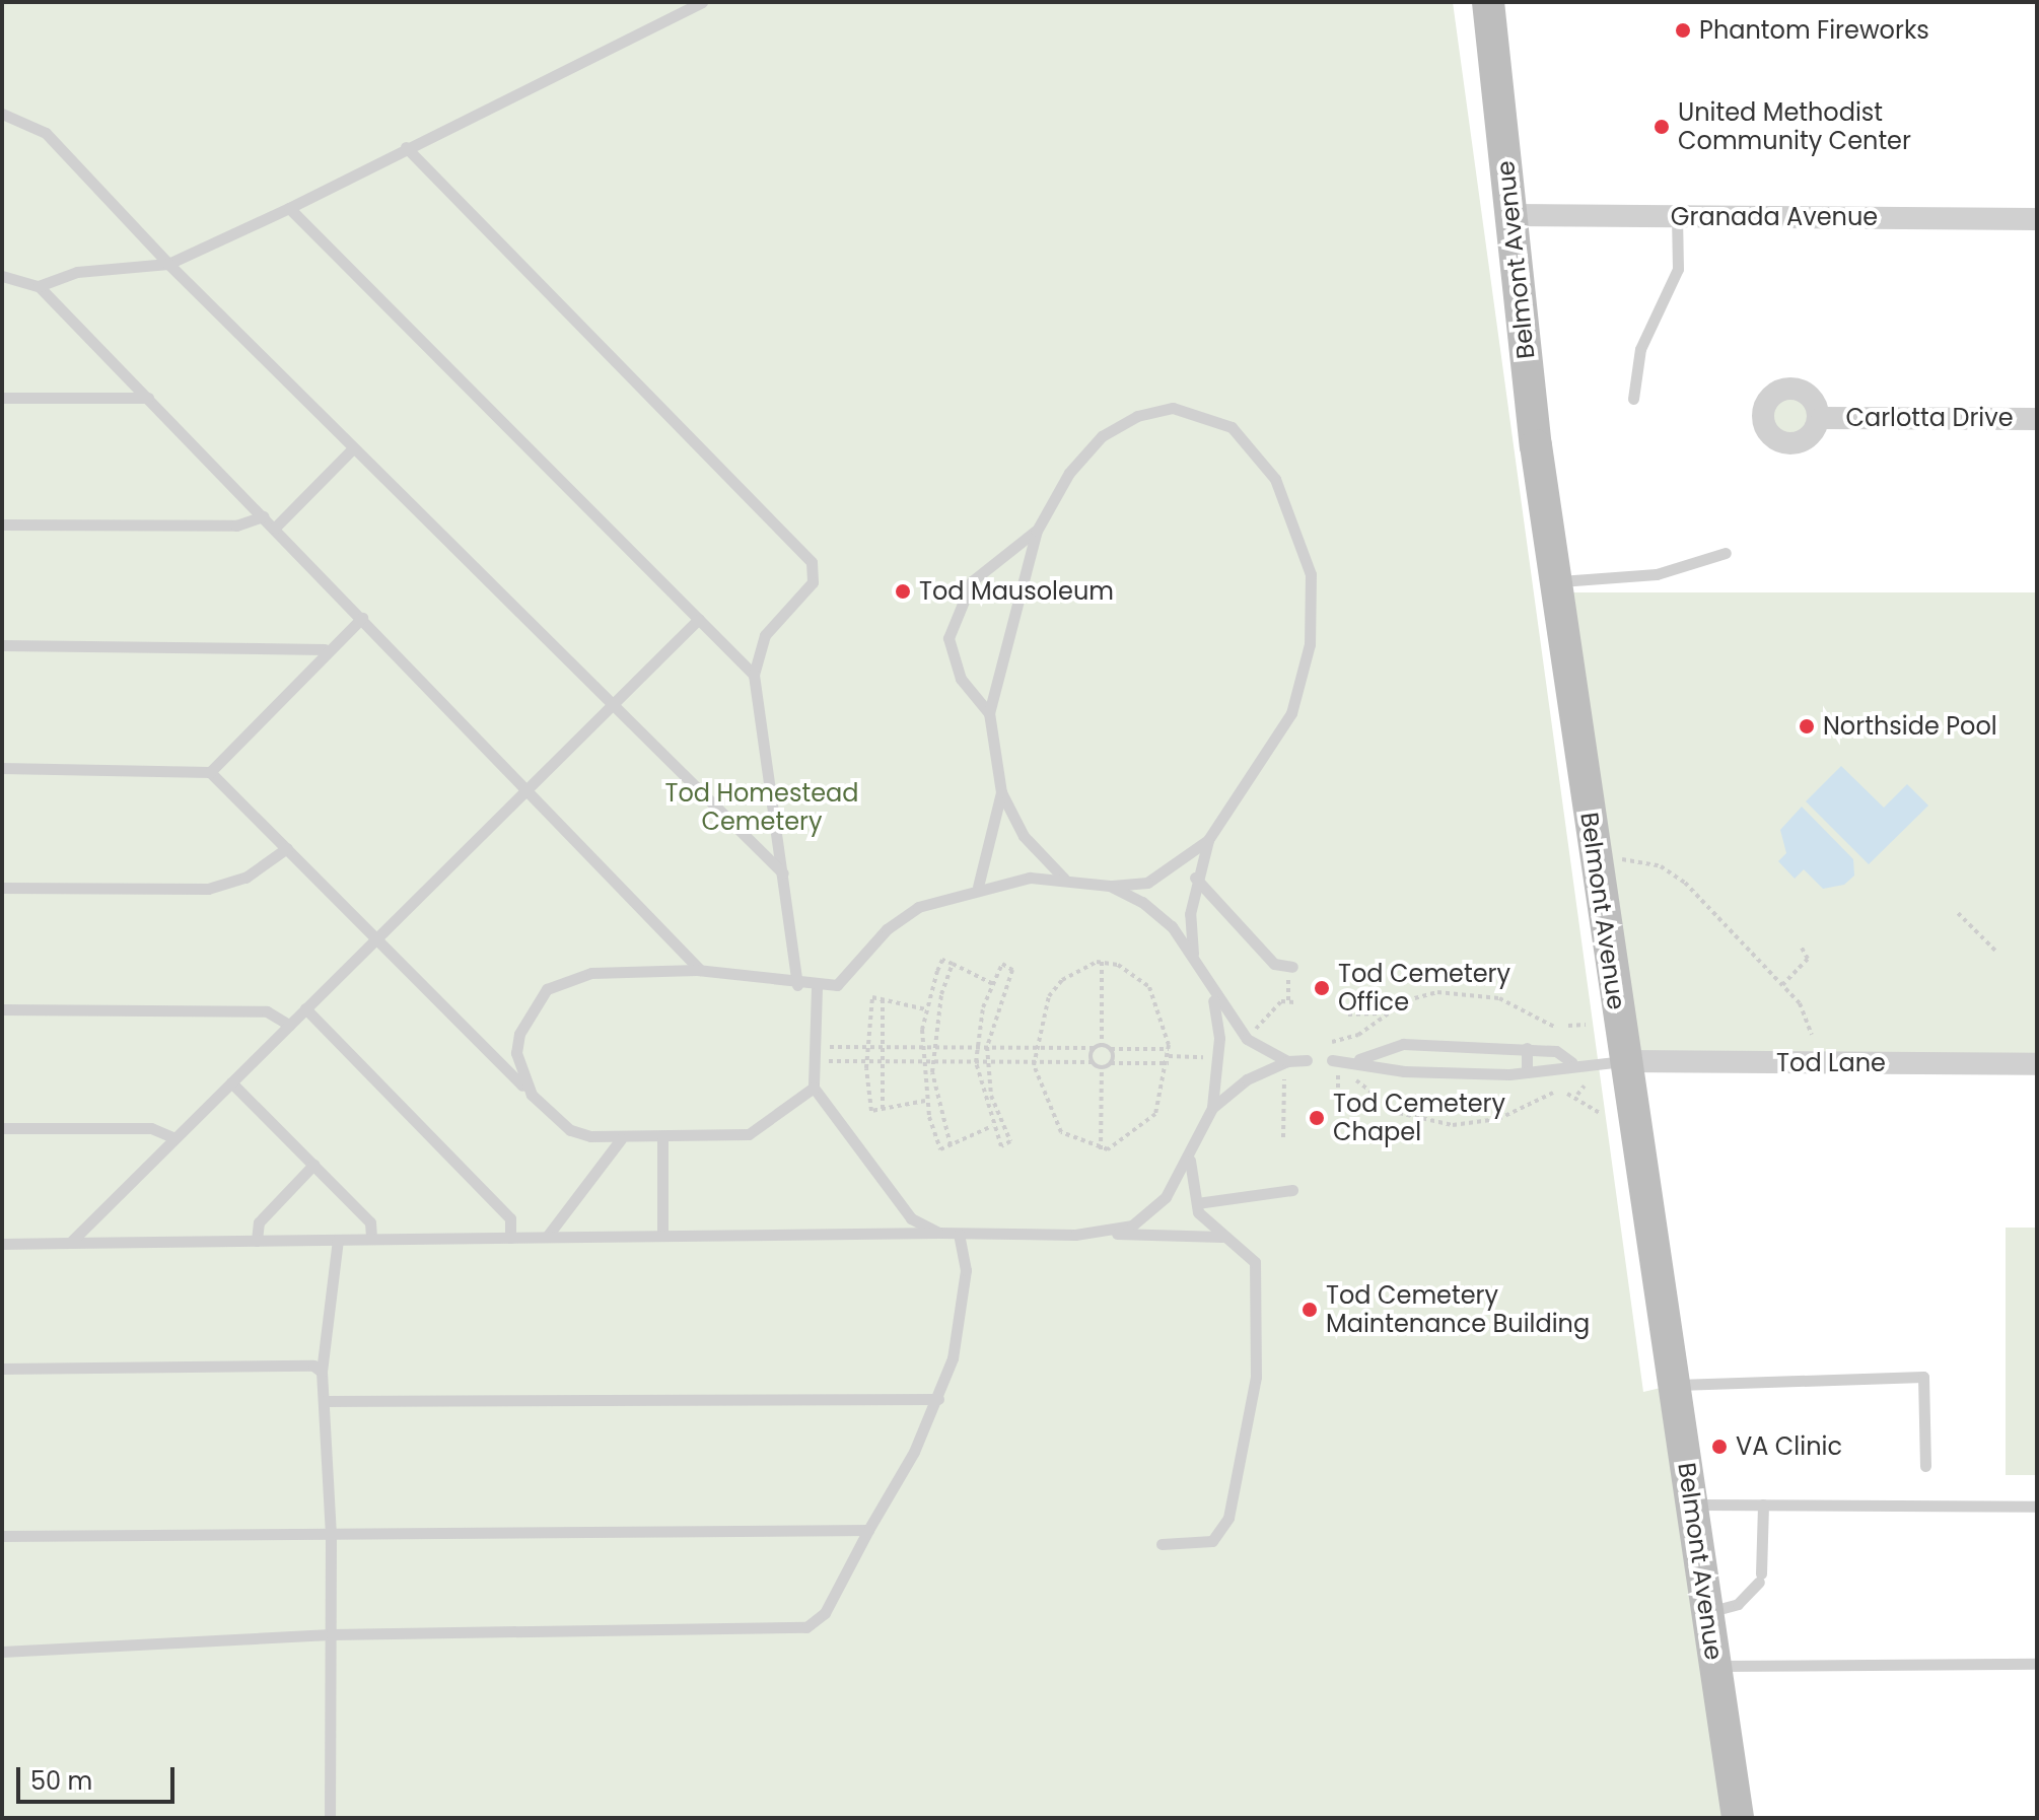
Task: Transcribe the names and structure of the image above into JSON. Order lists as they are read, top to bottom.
{
  "streets": {
    "main road": ["Belmont Avenue"],
    "street": ["Granada Avenue", "Carlotta Drive", "Tod Lane"]
  },
  "crossings": [
    ["Granada Avenue", "Belmont Avenue"],
    ["Belmont Avenue", "Tod Lane"]
  ],
  "parks": ["Tod Homestead Cemetery"],
  "places": [
    "Phantom Fireworks",
    "United Methodist Community Center",
    "Tod Mausoleum",
    "Northside Pool",
    "Tod Cemetery Office",
    "Tod Cemetery Chapel",
    "Tod Cemetery Maintenance Building",
    "VA Clinic"
  ],
  "scale_bar": "50 m"
}
